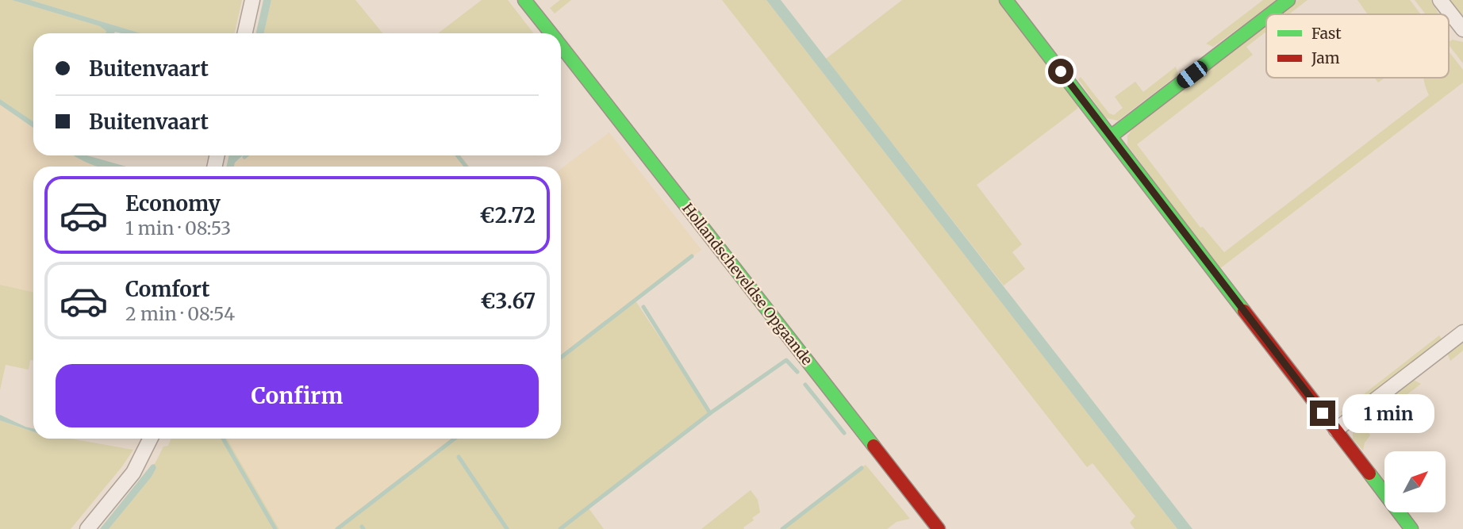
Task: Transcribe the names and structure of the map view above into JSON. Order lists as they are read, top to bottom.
{
  "streets": {
    "street": ["Hollandscheveldse Opgaande"]
  },
  "legend": ["Fast", "Jam"],
  "north": "top right",
  "page": {
    "banner": ["Buitenvaart", "Buitenvaart"],
    "list": [
      {
        "name": "Economy",
        "note": "1 min · 08:53",
        "value": "€2.72"
      },
      {
        "name": "Comfort",
        "note": "2 min · 08:54",
        "value": "€3.67"
      }
    ],
    "buttons": "Confirm",
    "bubble": "1 min"
  }
}
